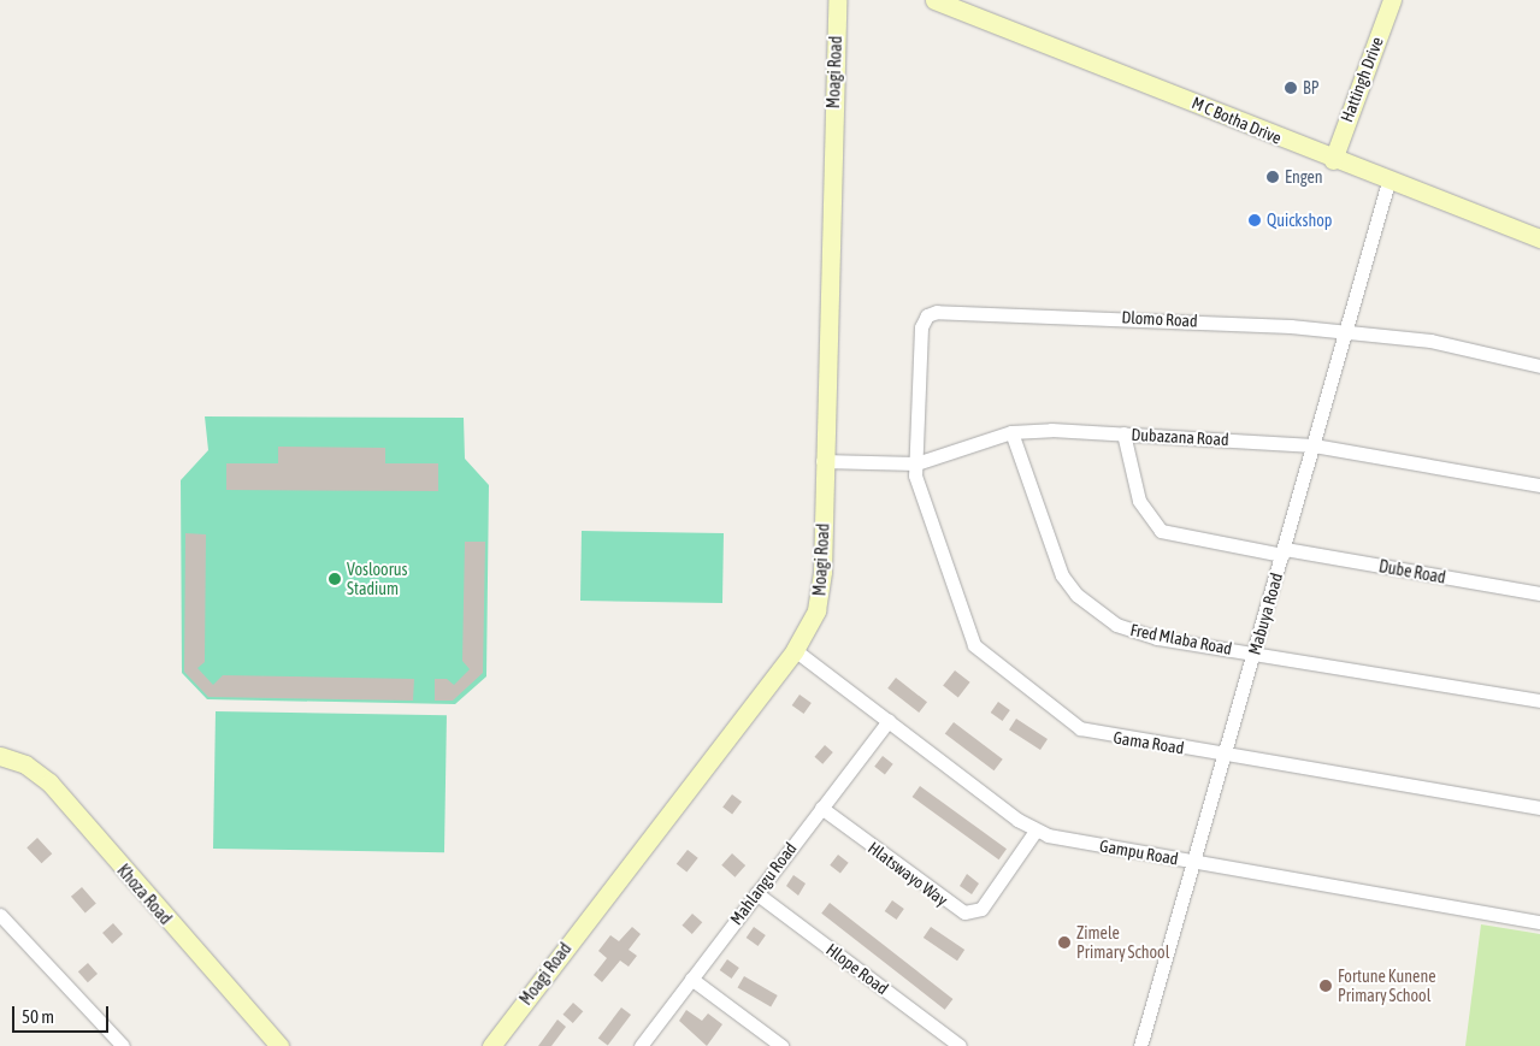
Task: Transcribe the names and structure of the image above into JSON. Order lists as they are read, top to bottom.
{
  "streets": {
    "street": [
      "Moagi Road",
      "Hattingh Drive",
      "M C Botha Drive",
      "Dlomo Road",
      "Dubazana Road",
      "Dube Road",
      "Mabuya Road",
      "Fred Mlaba Road",
      "Gama Road",
      "Gampu Road",
      "Hlatswayo Way",
      "Mahlangu Road",
      "Khoza Road",
      "Hlope Road"
    ]
  },
  "crossings": [
    ["Moagi Road", "Dubazana Road"],
    ["Moagi Road", "Gampu Road"],
    ["Hattingh Drive", "M C Botha Drive"],
    ["M C Botha Drive", "Mabuya Road"],
    ["Dlomo Road", "Dubazana Road"],
    ["Dlomo Road", "Mabuya Road"],
    ["Dlomo Road", "Gama Road"],
    ["Dubazana Road", "Dube Road"],
    ["Dubazana Road", "Mabuya Road"],
    ["Dubazana Road", "Fred Mlaba Road"],
    ["Dubazana Road", "Gama Road"],
    ["Dube Road", "Mabuya Road"],
    ["Mabuya Road", "Fred Mlaba Road"],
    ["Mabuya Road", "Gama Road"],
    ["Mabuya Road", "Gampu Road"],
    ["Gampu Road", "Hlatswayo Way"],
    ["Gampu Road", "Mahlangu Road"],
    ["Hlatswayo Way", "Mahlangu Road"],
    ["Mahlangu Road", "Hlope Road"]
  ],
  "places": [
    "BP",
    "Engen",
    "Quickshop",
    "Vosloorus Stadium",
    "Zimele Primary School",
    "Fortune Kunene Primary School"
  ],
  "scale_bar": "50 m"
}
